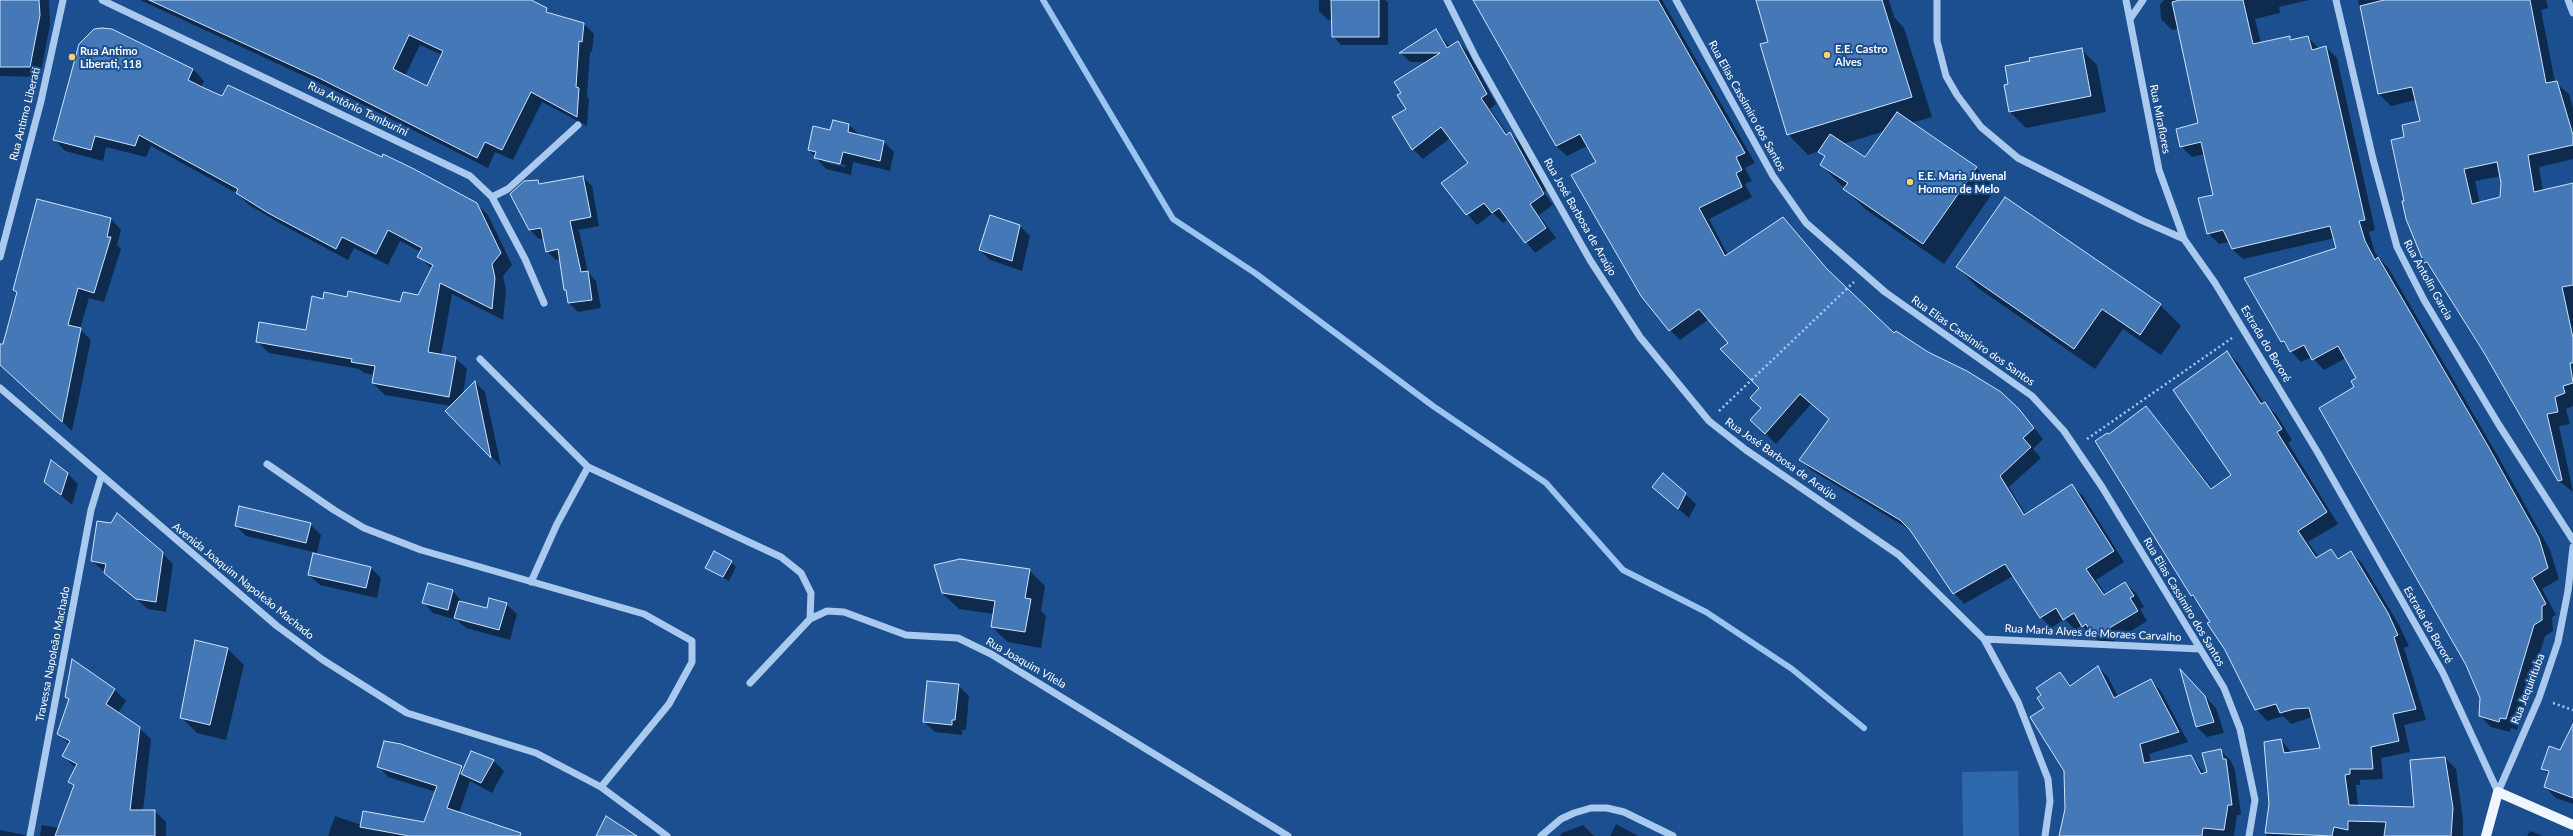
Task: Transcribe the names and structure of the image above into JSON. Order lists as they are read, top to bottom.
{
  "streets": {
    "main road": ["Rua Jequirituba"],
    "street": [
      "Rua Elias Cassimiro dos Santos",
      "Rua Antônio Tamburini",
      "Rua Antimo Liberati",
      "Rua Miraflores",
      "Rua José Barbosa de Araújo",
      "Rua Antolin Garcia",
      "Estrada do Bororé",
      "Avenida Joaquim Napoleão Machado",
      "Rua Maria Alves de Moraes Carvalho",
      "Travessa Napoleão Machado",
      "Rua Joaquim Vilela"
    ]
  },
  "crossings": [
    ["Rua Elias Cassimiro dos Santos", "Rua Maria Alves de Moraes Carvalho"],
    ["Rua Miraflores", "Estrada do Bororé"],
    ["Rua José Barbosa de Araújo", "Rua Maria Alves de Moraes Carvalho"],
    ["Estrada do Bororé", "Rua Jequirituba"],
    ["Avenida Joaquim Napoleão Machado", "Travessa Napoleão Machado"]
  ],
  "places": ["E.E. Castro Alves", "Rua Antimo Liberati, 118", "E.E. Maria Juvenal Homem de Melo"]
}
